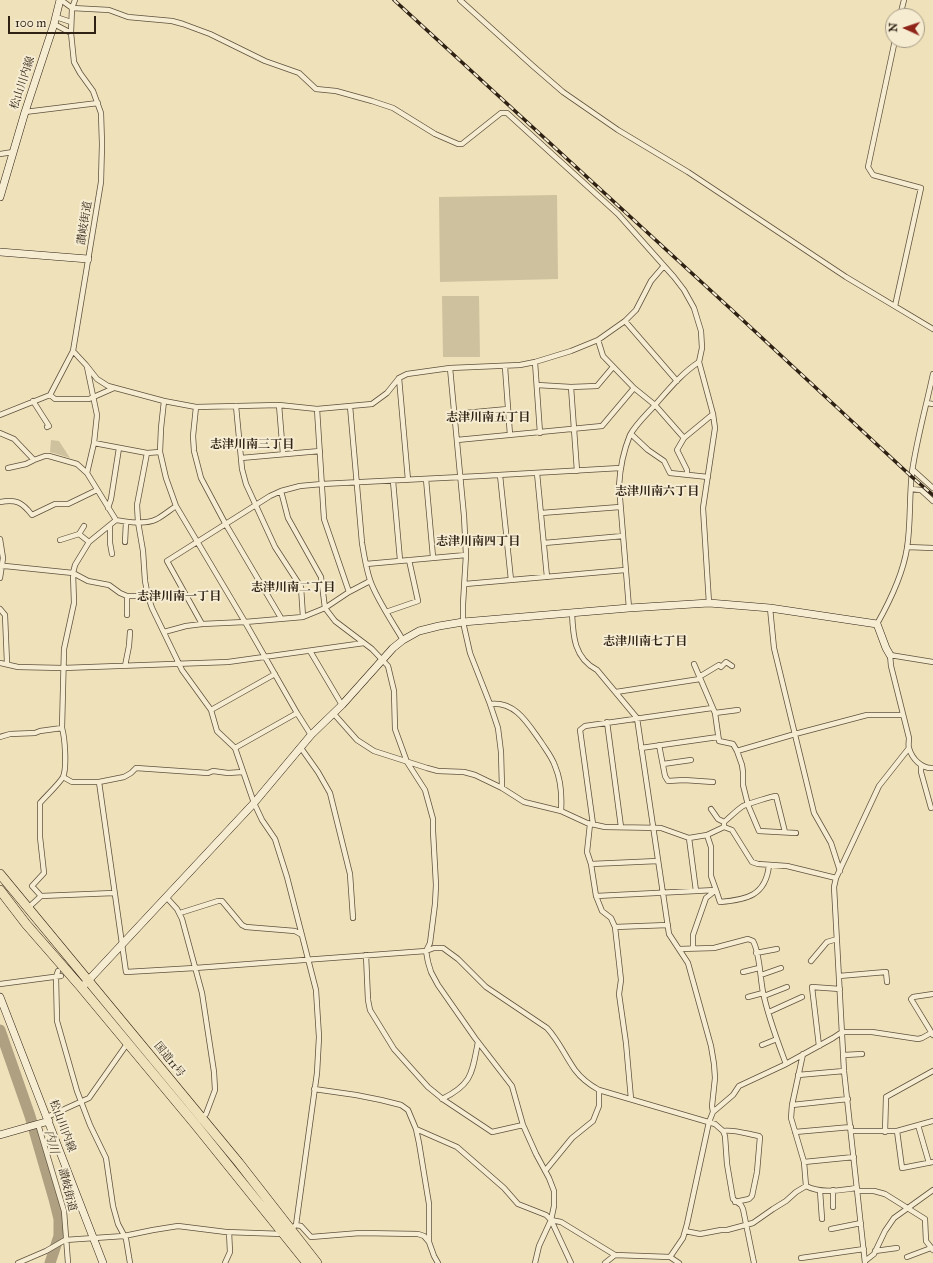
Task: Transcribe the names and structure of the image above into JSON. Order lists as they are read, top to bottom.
{
  "streets": {
    "highway": ["国道11号"],
    "street": ["松山川内線", "讃岐街道"]
  },
  "districts": [
    "志津川南五丁目",
    "志津川南三丁目",
    "志津川南六丁目",
    "志津川南四丁目",
    "志津川南二丁目",
    "志津川南一丁目",
    "志津川南七丁目"
  ],
  "water": ["内川"],
  "scale_bar": "100 m",
  "north": "left"
}
